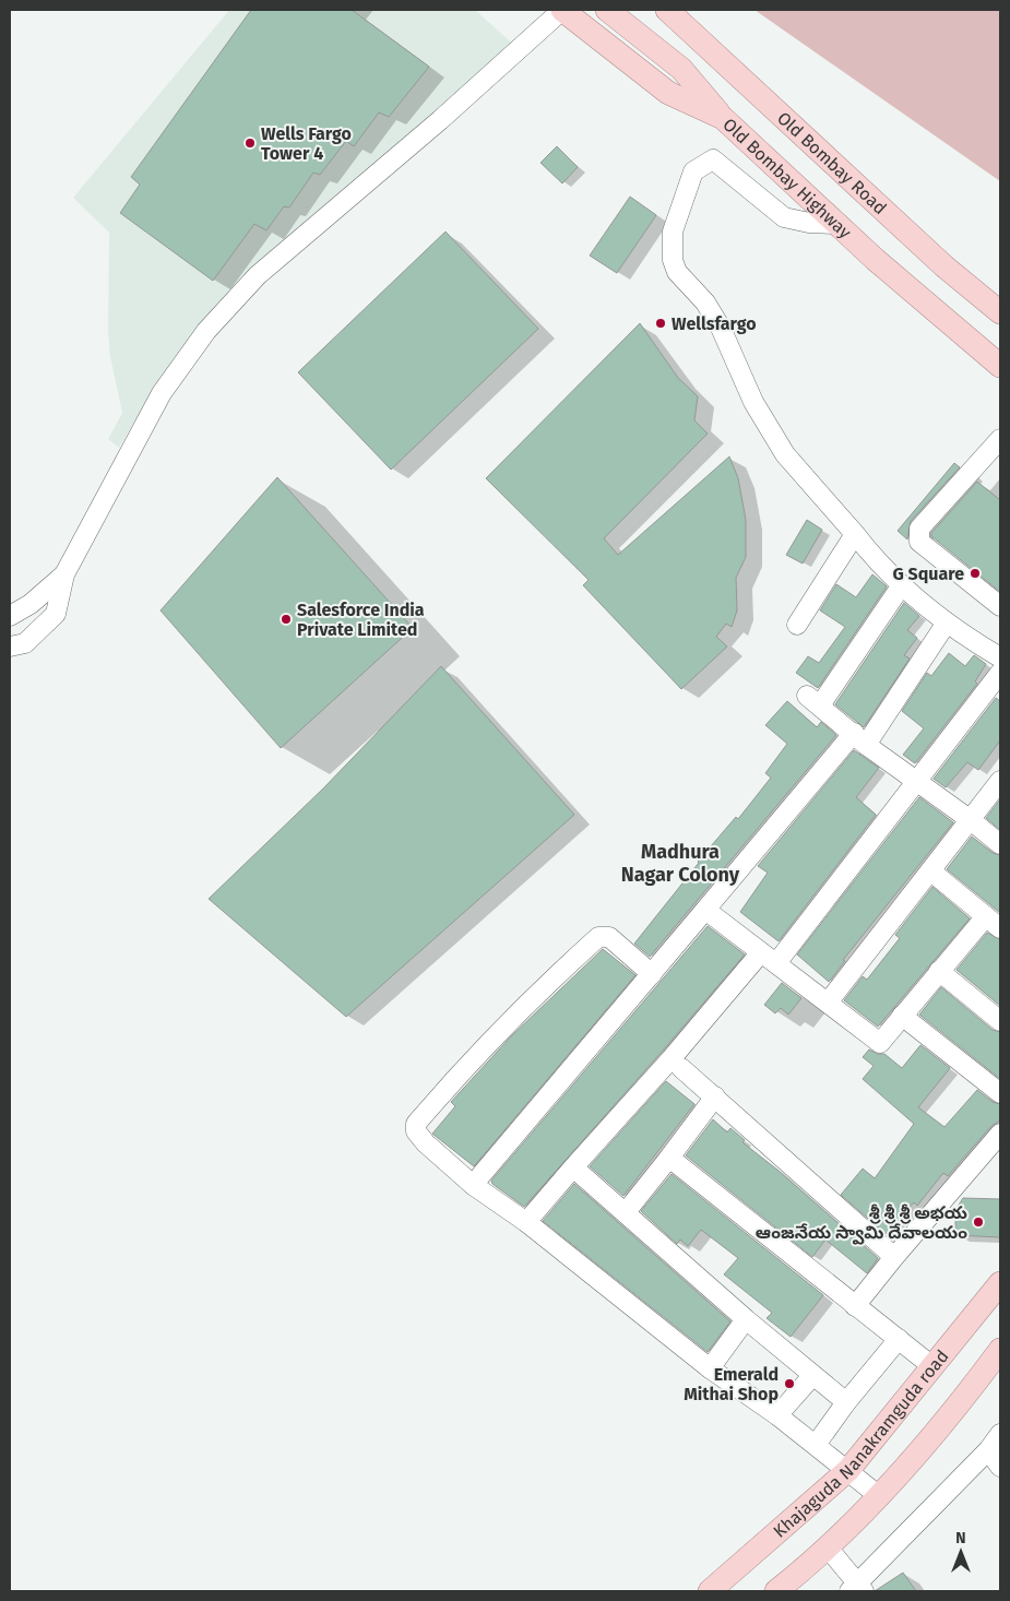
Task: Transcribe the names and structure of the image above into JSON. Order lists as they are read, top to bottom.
{
  "streets": {
    "main road": ["Old Bombay Road", "Old Bombay Highway", "Khajaguda Nanakramguda road"]
  },
  "districts": ["Madhura Nagar Colony"],
  "places": [
    "Wells Fargo Tower 4",
    "Wellsfargo",
    "G Square",
    "Salesforce India Private Limited",
    "శ్రీ శ్రీ శ్రీ అభయ ఆంజనేయ స్వామి దేవాలయం",
    "Emerald Mithai Shop"
  ],
  "north": "top"
}
